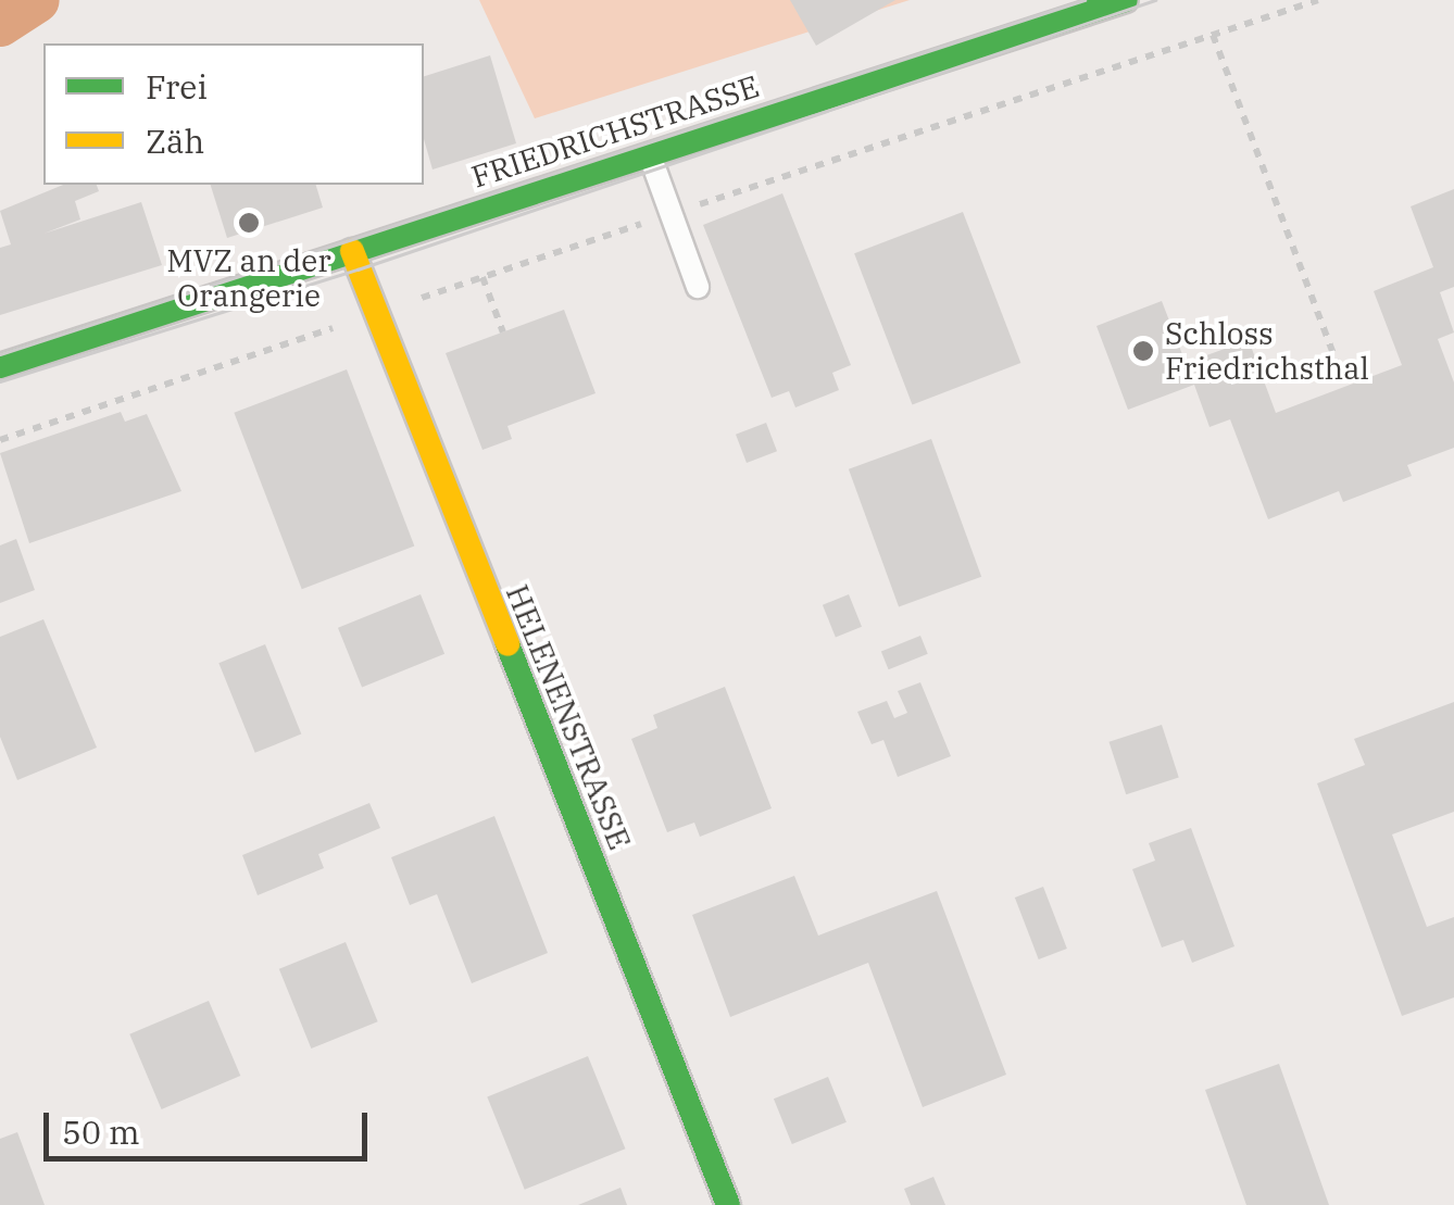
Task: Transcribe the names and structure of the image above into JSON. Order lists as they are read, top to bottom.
{
  "streets": {
    "street": ["FRIEDRICHSTRASSE", "HELENENSTRASSE"]
  },
  "crossings": [
    ["FRIEDRICHSTRASSE", "HELENENSTRASSE"]
  ],
  "places": ["MVZ an der Orangerie", "Schloss Friedrichsthal"],
  "legend": ["Frei", "Zäh"],
  "scale_bar": "50 m"
}
